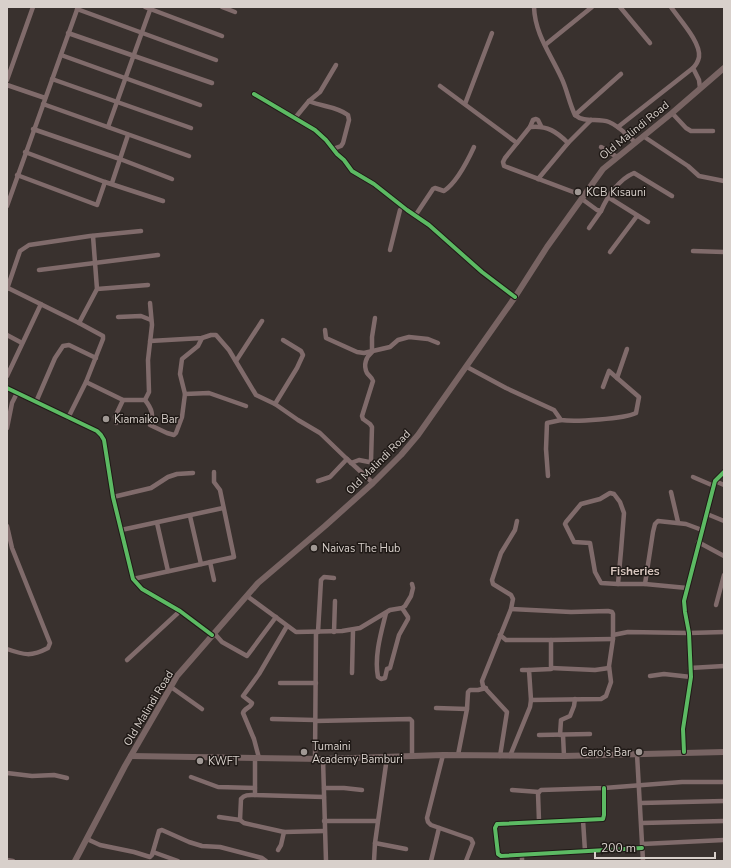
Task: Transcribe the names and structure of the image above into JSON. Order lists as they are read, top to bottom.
{
  "streets": {
    "main road": ["Old Malindi Road"]
  },
  "districts": ["Fisheries"],
  "places": [
    "KCB Kisauni",
    "Kiamaiko Bar",
    "Naivas The Hub",
    "Tumaini Academy Bamburi",
    "Caro's Bar",
    "KWFT"
  ],
  "scale_bar": "200 m"
}
